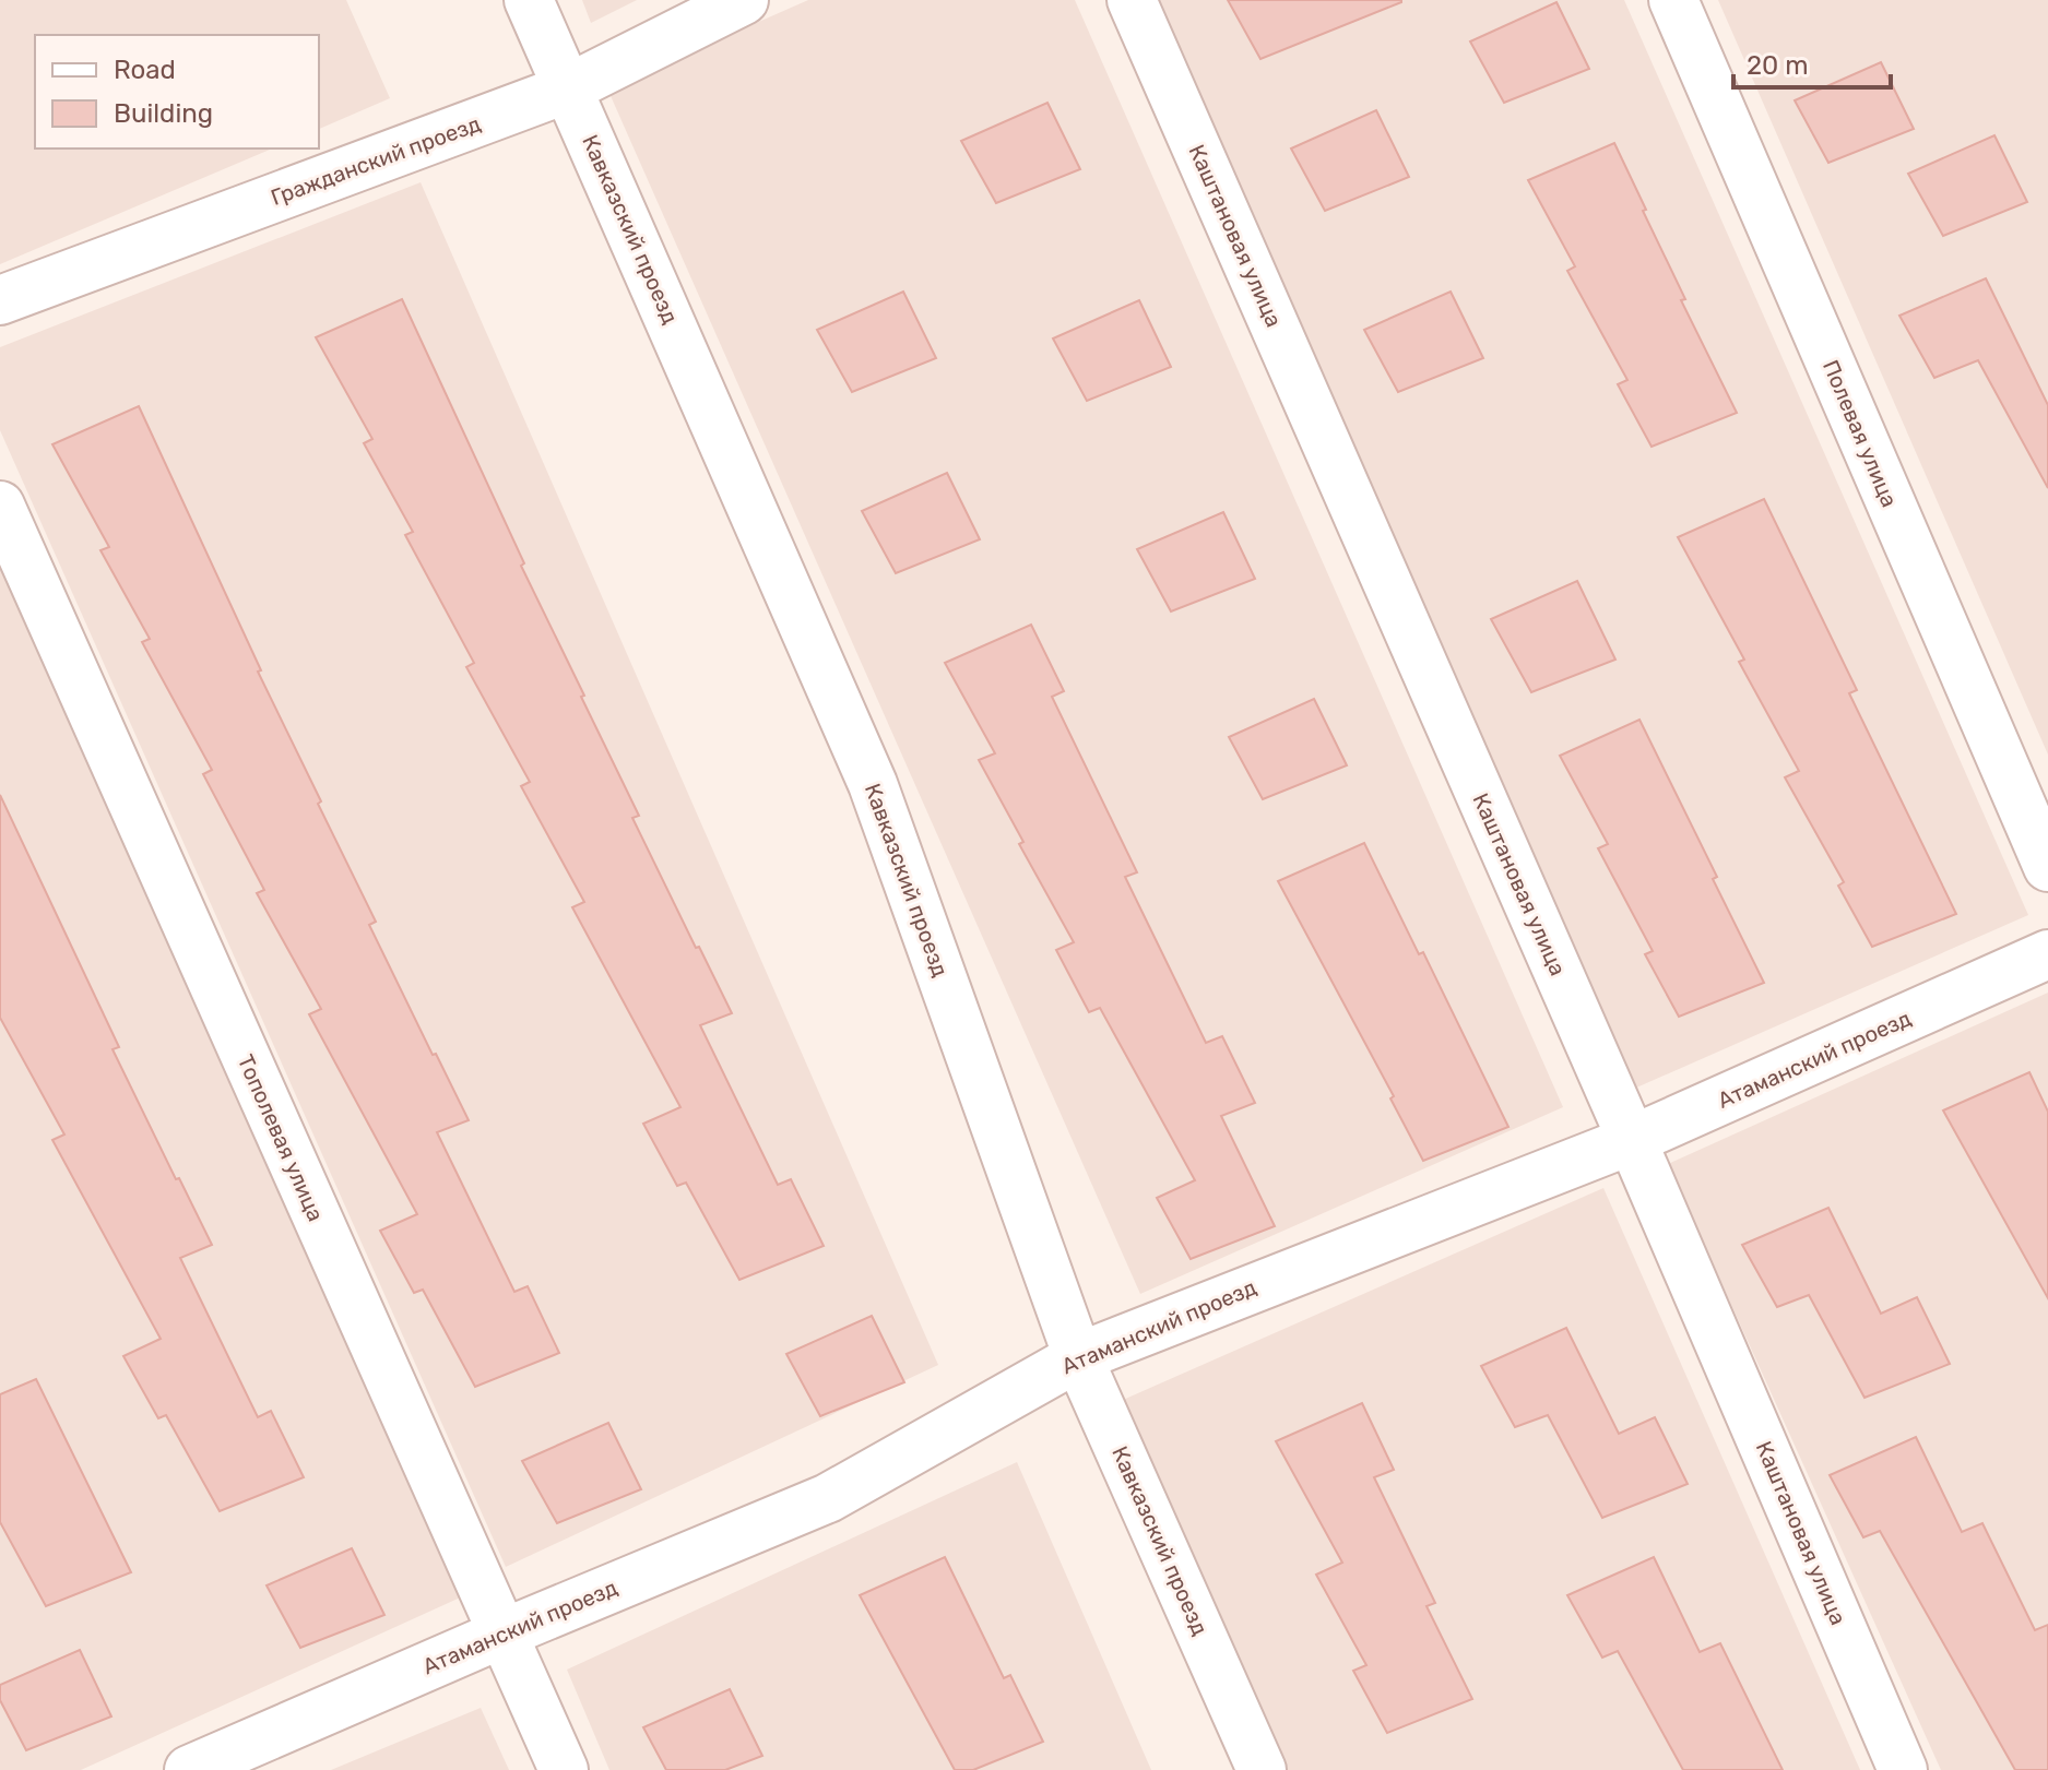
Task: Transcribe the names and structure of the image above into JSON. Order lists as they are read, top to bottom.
{
  "streets": {
    "street": [
      "Гражданский проезд",
      "Кавказский проезд",
      "Каштановая улица",
      "Полевая улица",
      "Атаманский проезд",
      "Тополевая улица"
    ]
  },
  "crossings": [
    ["Гражданский проезд", "Кавказский проезд"],
    ["Кавказский проезд", "Атаманский проезд"],
    ["Каштановая улица", "Атаманский проезд"],
    ["Атаманский проезд", "Тополевая улица"]
  ],
  "legend": ["Road", "Building"],
  "scale_bar": "20 m"
}
